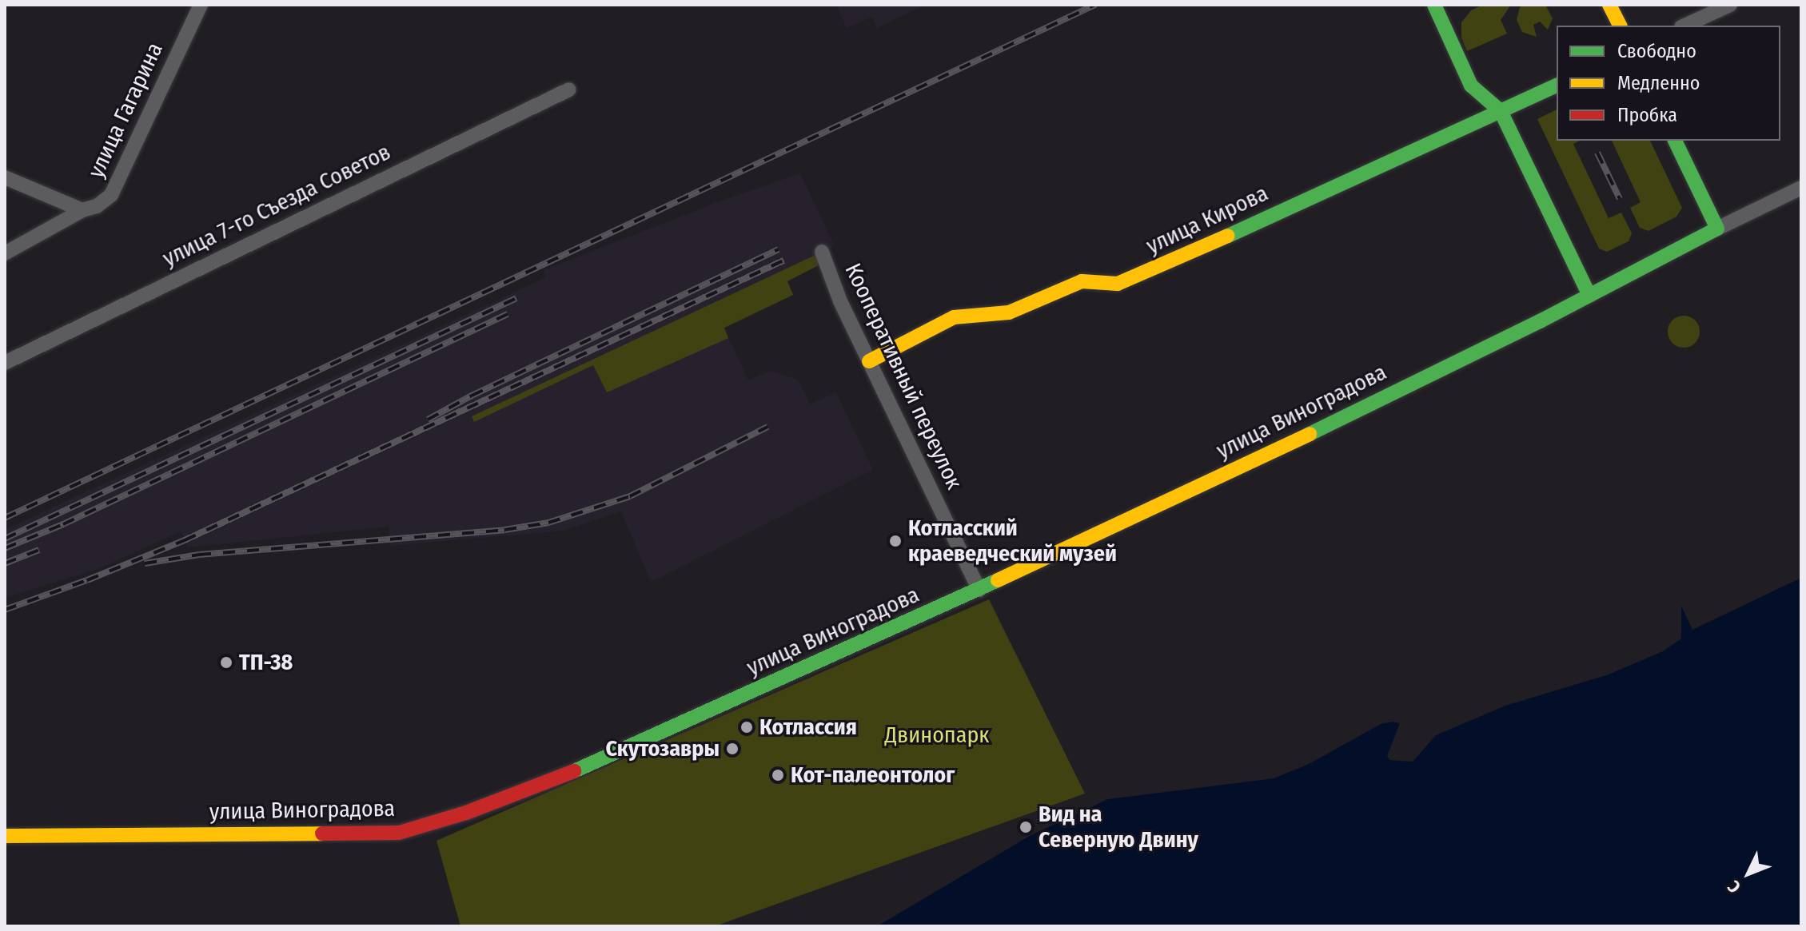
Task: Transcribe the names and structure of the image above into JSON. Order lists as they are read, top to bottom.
{
  "streets": {
    "main road": ["улица Кирова", "улица Виноградова"],
    "street": ["улица Гагарина", "улица 7-го Съезда Советов", "Кооперативный переулок"]
  },
  "crossings": [
    ["улица Кирова", "Кооперативный переулок"],
    ["Кооперативный переулок", "улица Виноградова"]
  ],
  "parks": ["Двинопарк"],
  "places": [
    "Котласский краеведческий музей",
    "ТП-38",
    "Котлассия",
    "Скутозавры",
    "Кот-палеонтолог",
    "Вид на Северную Двину"
  ],
  "legend": ["Свободно", "Медленно", "Пробка"],
  "north": "bottom left"
}
